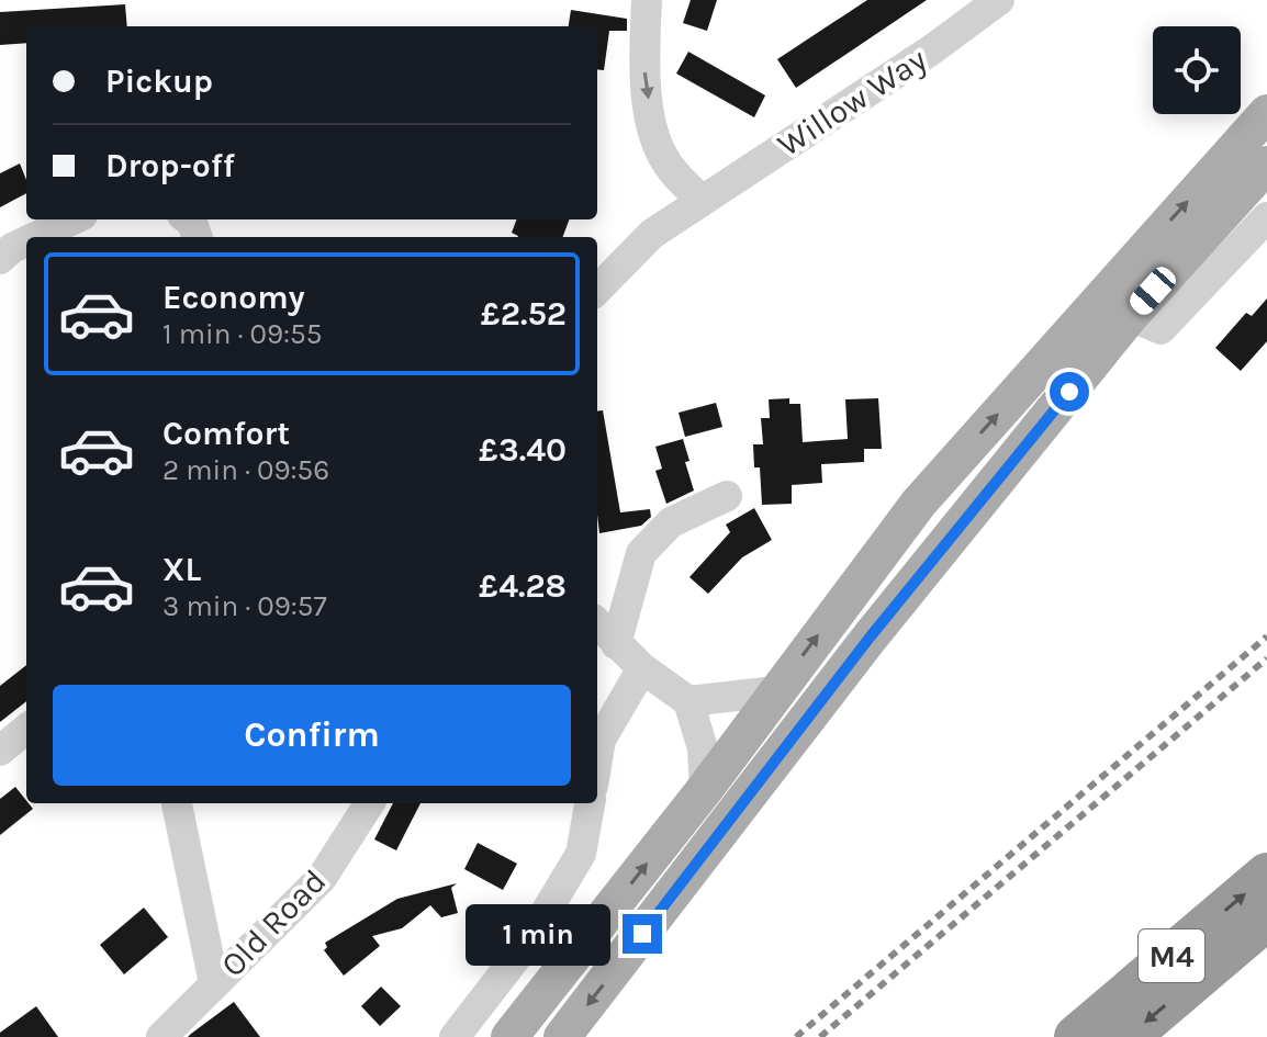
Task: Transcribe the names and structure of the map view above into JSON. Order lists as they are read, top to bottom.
{
  "streets": {
    "highway": ["M4"],
    "street": ["Willow Way", "Old Road"]
  },
  "page": {
    "banner": ["Pickup", "Drop-off"],
    "list": [
      {
        "name": "Economy",
        "note": "1 min · 09:55",
        "value": "£2.52"
      },
      {
        "name": "Comfort",
        "note": "2 min · 09:56",
        "value": "£3.40"
      },
      {
        "name": "XL",
        "note": "3 min · 09:57",
        "value": "£4.28"
      }
    ],
    "buttons": "Confirm",
    "bubble": "1 min"
  }
}
